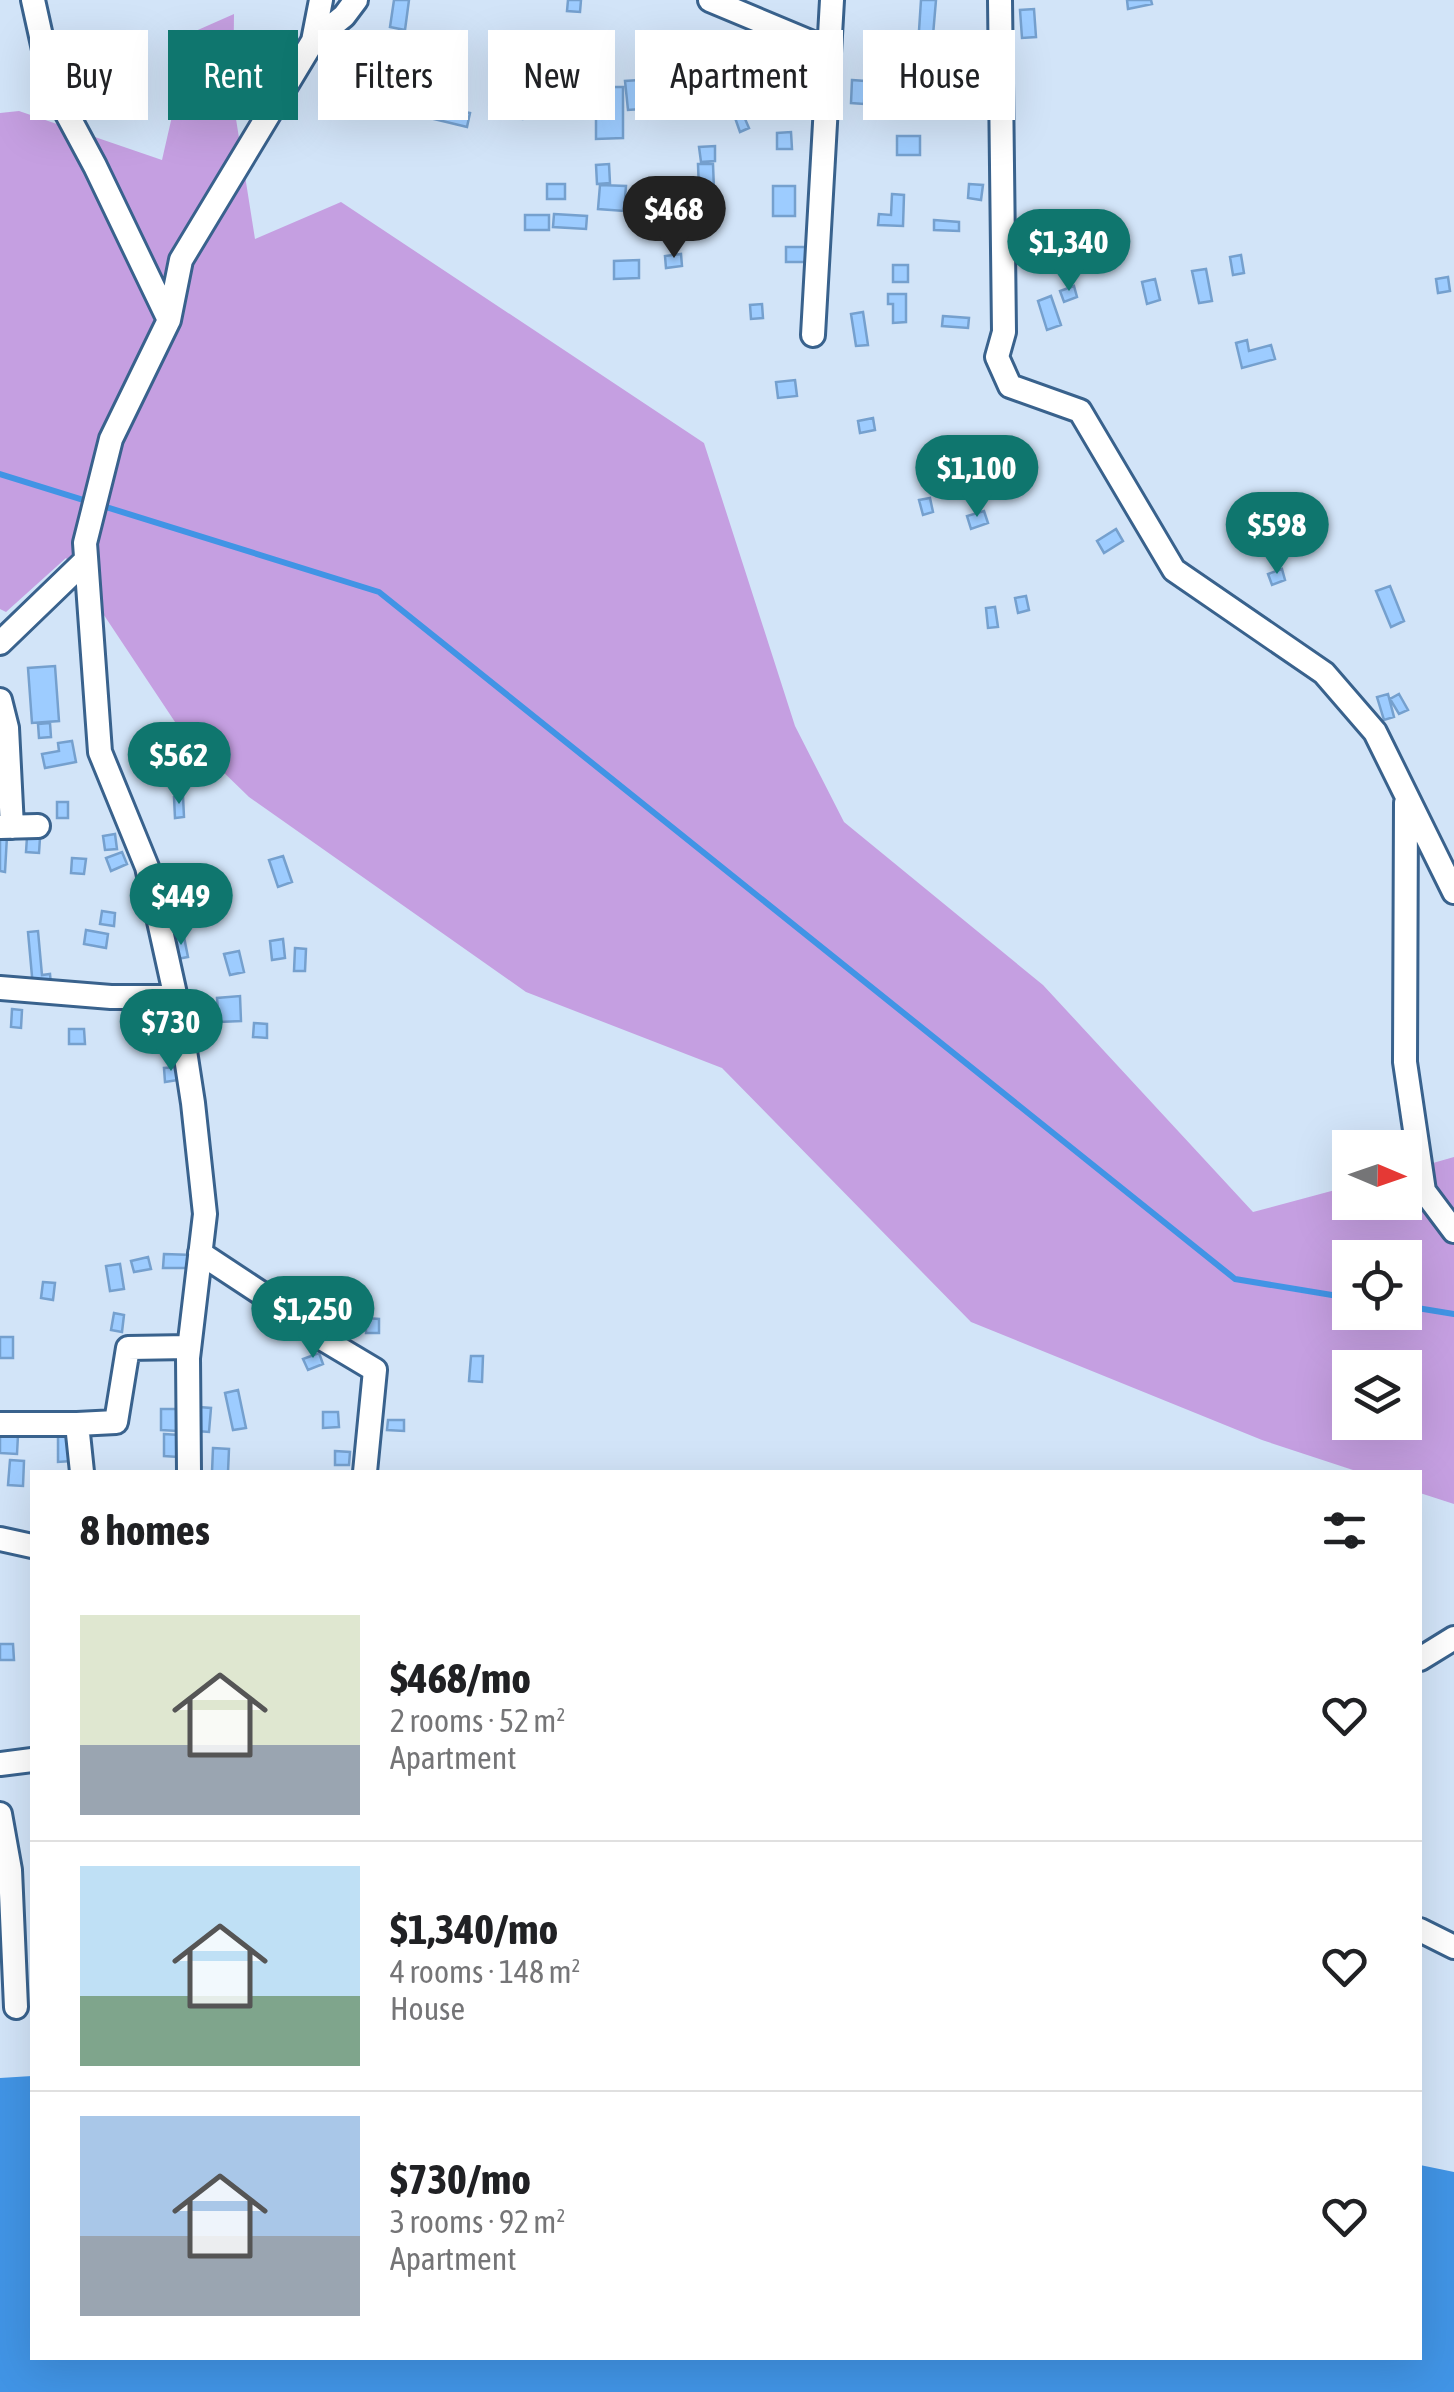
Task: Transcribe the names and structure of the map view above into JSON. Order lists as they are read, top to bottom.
{
  "north": "right",
  "page": {
    "chip": [
      "Buy",
      "Rent",
      "Filters",
      "New",
      "Apartment",
      "House"
    ],
    "price": [
      "$468",
      "$1,340",
      "$1,100",
      "$598",
      "$562",
      "$449",
      "$730",
      "$1,250"
    ],
    "heading": "8 homes",
    "list": [
      {
        "name": "$468/mo",
        "note": "2 rooms · 52 m² · Apartment"
      },
      {
        "name": "$1,340/mo",
        "note": "4 rooms · 148 m² · House"
      },
      {
        "name": "$730/mo",
        "note": "3 rooms · 92 m² · Apartment"
      }
    ]
  }
}
